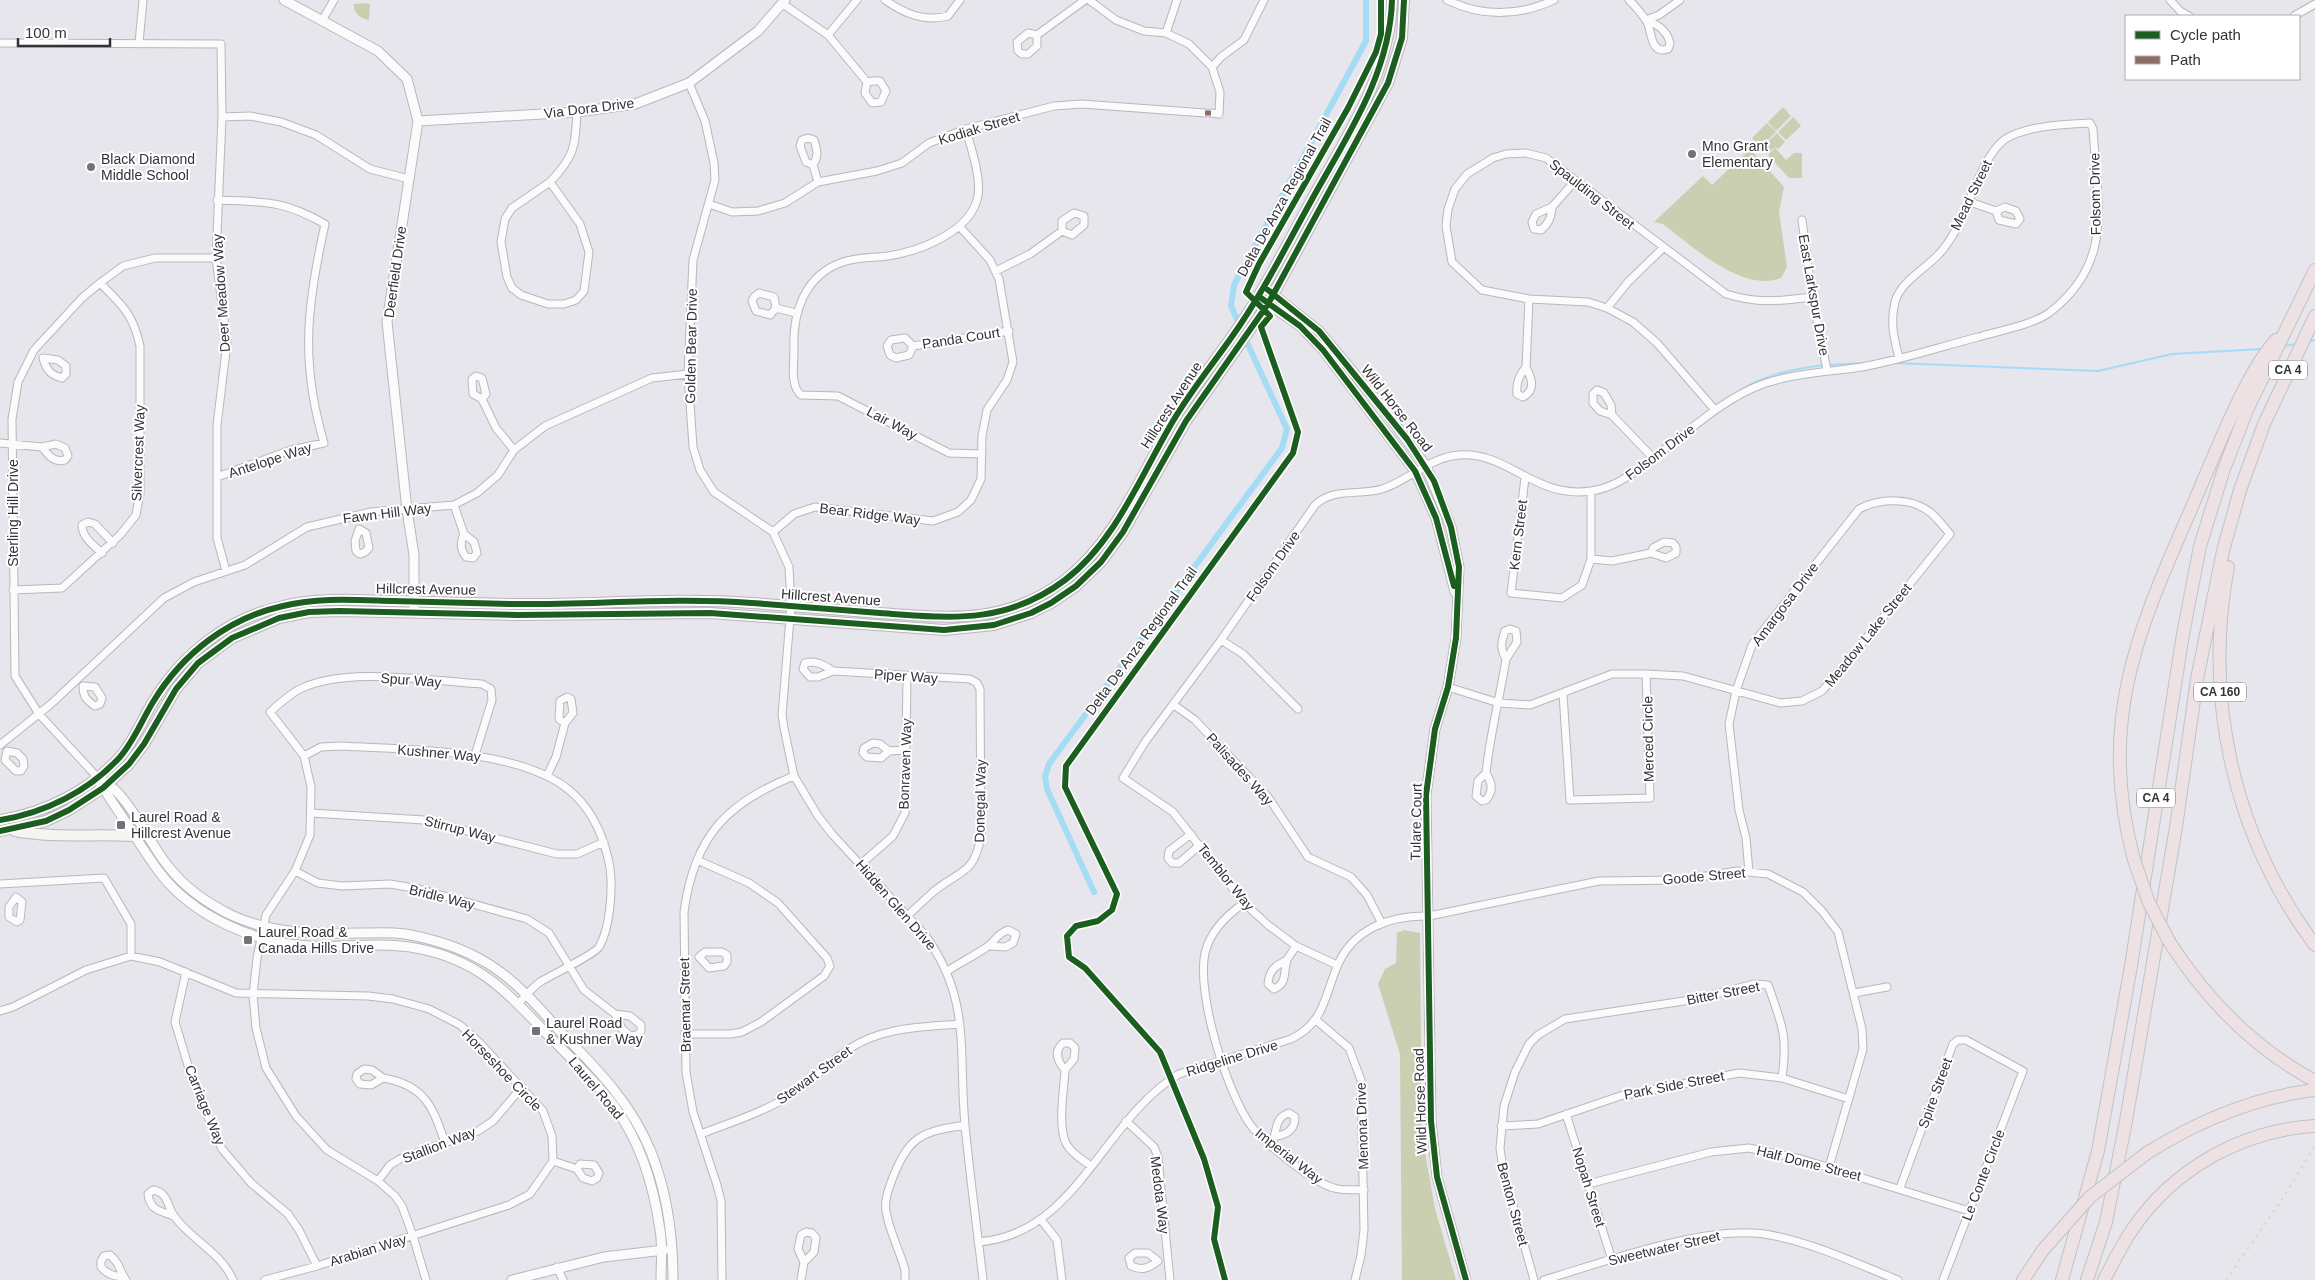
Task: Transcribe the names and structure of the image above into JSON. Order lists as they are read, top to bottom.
{
  "streets": {
    "highway": ["CA 4", "CA 160"],
    "main road": ["Hillcrest Avenue"],
    "street": [
      "Via Dora Drive",
      "Kodiak Street",
      "Spaulding Street",
      "Folsom Drive",
      "Mead Street",
      "Deerfield Drive",
      "Deer Meadow Way",
      "East Larkspur Drive",
      "Panda Court",
      "Golden Bear Drive",
      "Wild Horse Road",
      "Lair Way",
      "Silvercrest Way",
      "Antelope Way",
      "Sterling Hill Drive",
      "Fawn Hill Way",
      "Bear Ridge Way",
      "Kern Street",
      "Amargosa Drive",
      "Meadow Lake Street",
      "Piper Way",
      "Spur Way",
      "Merced Circle",
      "Kushner Way",
      "Bonraven Way",
      "Palisades Way",
      "Donegal Way",
      "Tulare Court",
      "Stirrup Way",
      "Goode Street",
      "Temblor Way",
      "Bridle Way",
      "Hidden Glen Drive",
      "Bitter Street",
      "Braemar Street",
      "Ridgeline Drive",
      "Horseshoe Circle",
      "Stewart Street",
      "Park Side Street",
      "Laurel Road",
      "Spire Street",
      "Carriage Way",
      "Menona Drive",
      "Stallion Way",
      "Imperial Way",
      "Half Dome Street",
      "Le Conte Circle",
      "Nopah Street",
      "Medota Way",
      "Benton Street",
      "Sweetwater Street",
      "Arabian Way"
    ],
    "cycle path": ["Delta De Anza Regional Trail"]
  },
  "crossings": [
    ["Via Dora Drive", "Deerfield Drive"],
    ["Via Dora Drive", "Golden Bear Drive"],
    ["Kodiak Street", "Golden Bear Drive"],
    ["Spaulding Street", "Folsom Drive"],
    ["Spaulding Street", "East Larkspur Drive"],
    ["Folsom Drive", "Mead Street"],
    ["Folsom Drive", "East Larkspur Drive"],
    ["Folsom Drive", "Wild Horse Road"],
    ["Folsom Drive", "Kern Street"],
    ["Folsom Drive", "Palisades Way"],
    ["Folsom Drive", "Temblor Way"],
    ["Deerfield Drive", "Hillcrest Avenue"],
    ["Deerfield Drive", "Fawn Hill Way"],
    ["Deer Meadow Way", "Antelope Way"],
    ["Deer Meadow Way", "Sterling Hill Drive"],
    ["Deer Meadow Way", "Fawn Hill Way"],
    ["Panda Court", "Bear Ridge Way"],
    ["Golden Bear Drive", "Fawn Hill Way"],
    ["Golden Bear Drive", "Bear Ridge Way"],
    ["CA 4", "CA 160"],
    ["Hillcrest Avenue", "Wild Horse Road"],
    ["Hillcrest Avenue", "Sterling Hill Drive"],
    ["Hillcrest Avenue", "Hidden Glen Drive"],
    ["Hillcrest Avenue", "Laurel Road"],
    ["Wild Horse Road", "Meadow Lake Street"],
    ["Wild Horse Road", "Tulare Court"],
    ["Wild Horse Road", "Goode Street"],
    ["Wild Horse Road", "Ridgeline Drive"],
    ["Lair Way", "Bear Ridge Way"],
    ["Silvercrest Way", "Sterling Hill Drive"],
    ["Sterling Hill Drive", "Fawn Hill Way"],
    ["Sterling Hill Drive", "Laurel Road"],
    ["Amargosa Drive", "Meadow Lake Street"],
    ["Amargosa Drive", "Goode Street"],
    ["Meadow Lake Street", "Merced Circle"],
    ["Piper Way", "Bonraven Way"],
    ["Piper Way", "Donegal Way"],
    ["Spur Way", "Kushner Way"],
    ["Kushner Way", "Stirrup Way"],
    ["Kushner Way", "Bridle Way"],
    ["Kushner Way", "Laurel Road"],
    ["Bonraven Way", "Hidden Glen Drive"],
    ["Palisades Way", "Ridgeline Drive"],
    ["Donegal Way", "Hidden Glen Drive"],
    ["Tulare Court", "Goode Street"],
    ["Tulare Court", "Ridgeline Drive"],
    ["Goode Street", "Ridgeline Drive"],
    ["Goode Street", "Park Side Street"],
    ["Goode Street", "Half Dome Street"],
    ["Temblor Way", "Ridgeline Drive"],
    ["Temblor Way", "Imperial Way"],
    ["Hidden Glen Drive", "Braemar Street"],
    ["Hidden Glen Drive", "Ridgeline Drive"],
    ["Hidden Glen Drive", "Stewart Street"],
    ["Bitter Street", "Park Side Street"],
    ["Bitter Street", "Benton Street"],
    ["Braemar Street", "Stewart Street"],
    ["Ridgeline Drive", "Menona Drive"],
    ["Ridgeline Drive", "Imperial Way"],
    ["Ridgeline Drive", "Medota Way"],
    ["Horseshoe Circle", "Carriage Way"],
    ["Horseshoe Circle", "Stallion Way"],
    ["Park Side Street", "Nopah Street"],
    ["Park Side Street", "Benton Street"],
    ["Spire Street", "Half Dome Street"],
    ["Spire Street", "Le Conte Circle"],
    ["Carriage Way", "Arabian Way"],
    ["Menona Drive", "Imperial Way"],
    ["Half Dome Street", "Le Conte Circle"],
    ["Half Dome Street", "Nopah Street"],
    ["Nopah Street", "Sweetwater Street"]
  ],
  "places": {
    "other": ["Mno Grant Elementary", "Black Diamond Middle School"],
    "transit": ["Laurel Road & Hillcrest Avenue", "Laurel Road & Canada Hills Drive", "Laurel Road & Kushner Way"]
  },
  "legend": ["Cycle path", "Path"],
  "scale_bar": "100 m"
}
